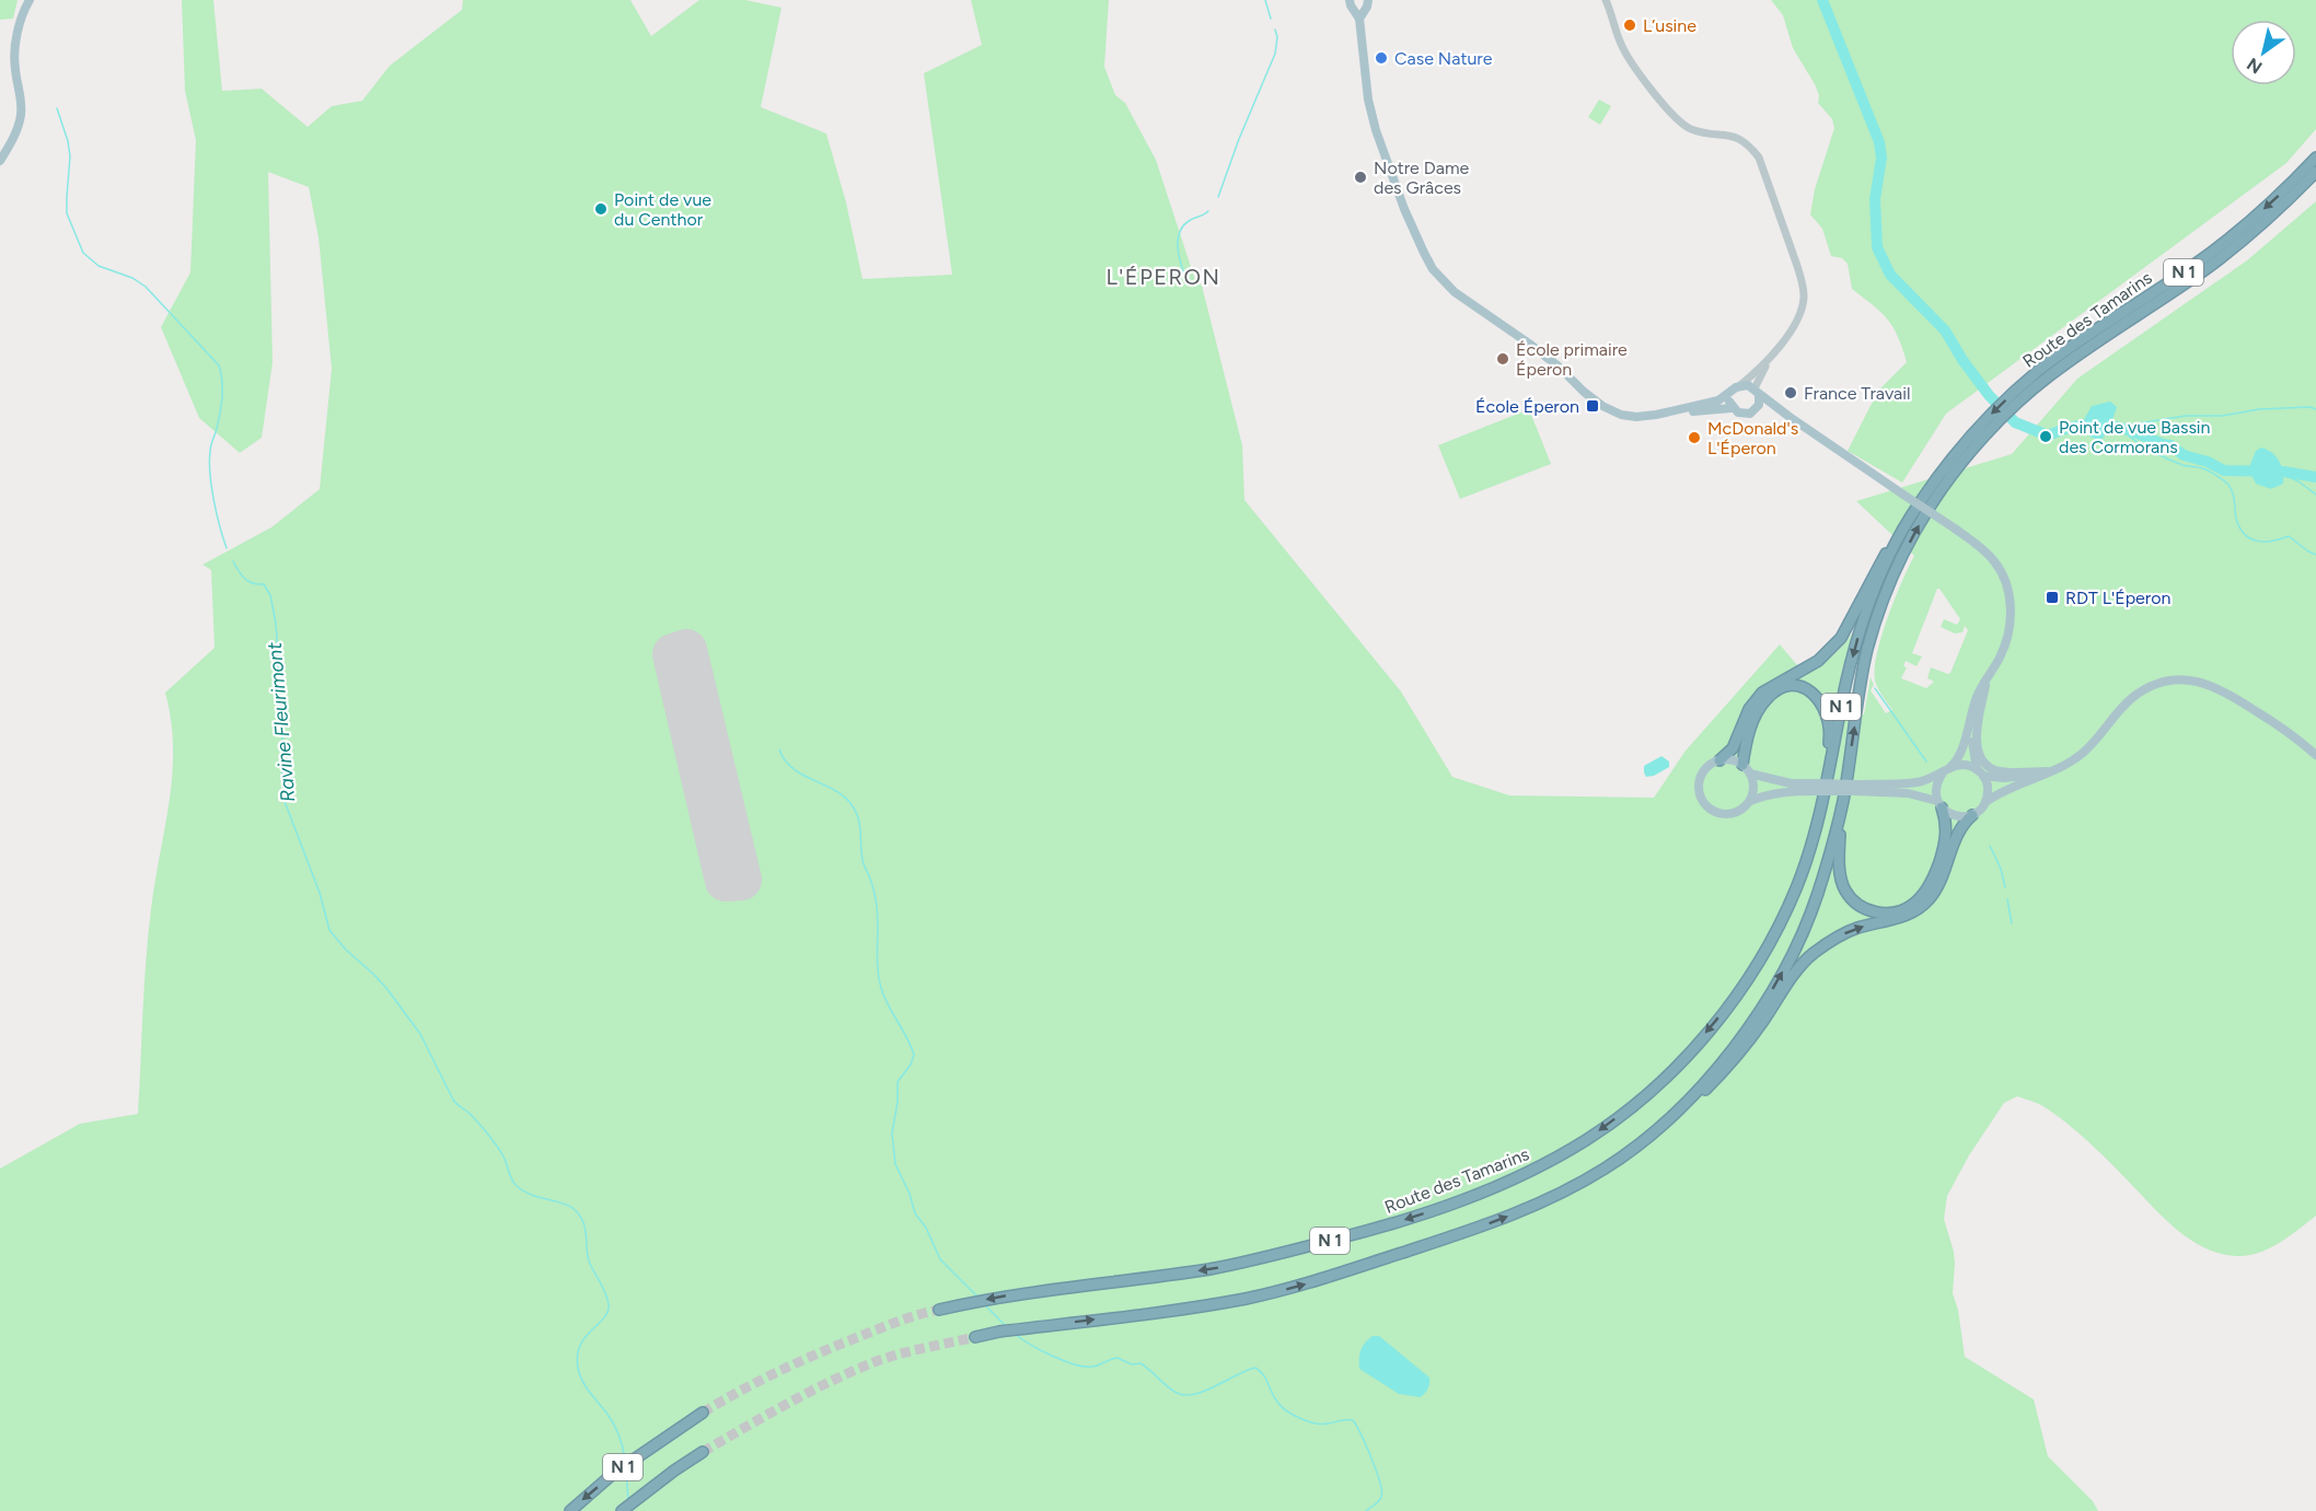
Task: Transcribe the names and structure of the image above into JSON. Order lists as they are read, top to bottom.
{
  "streets": {
    "highway": ["N 1", "Route des Tamarins"]
  },
  "districts": ["L'ÉPERON"],
  "water": ["Ravine Fleurimont"],
  "places": {
    "other": [
      "L’usine",
      "Case Nature",
      "Notre Dame des Grâces",
      "Point de vue du Centhor",
      "École primaire Éperon",
      "France Travail",
      "Point de vue Bassin des Cormorans",
      "McDonald's L'Éperon"
    ],
    "transit": ["École Éperon", "RDT L'Éperon"]
  },
  "north": "bottom left"
}
